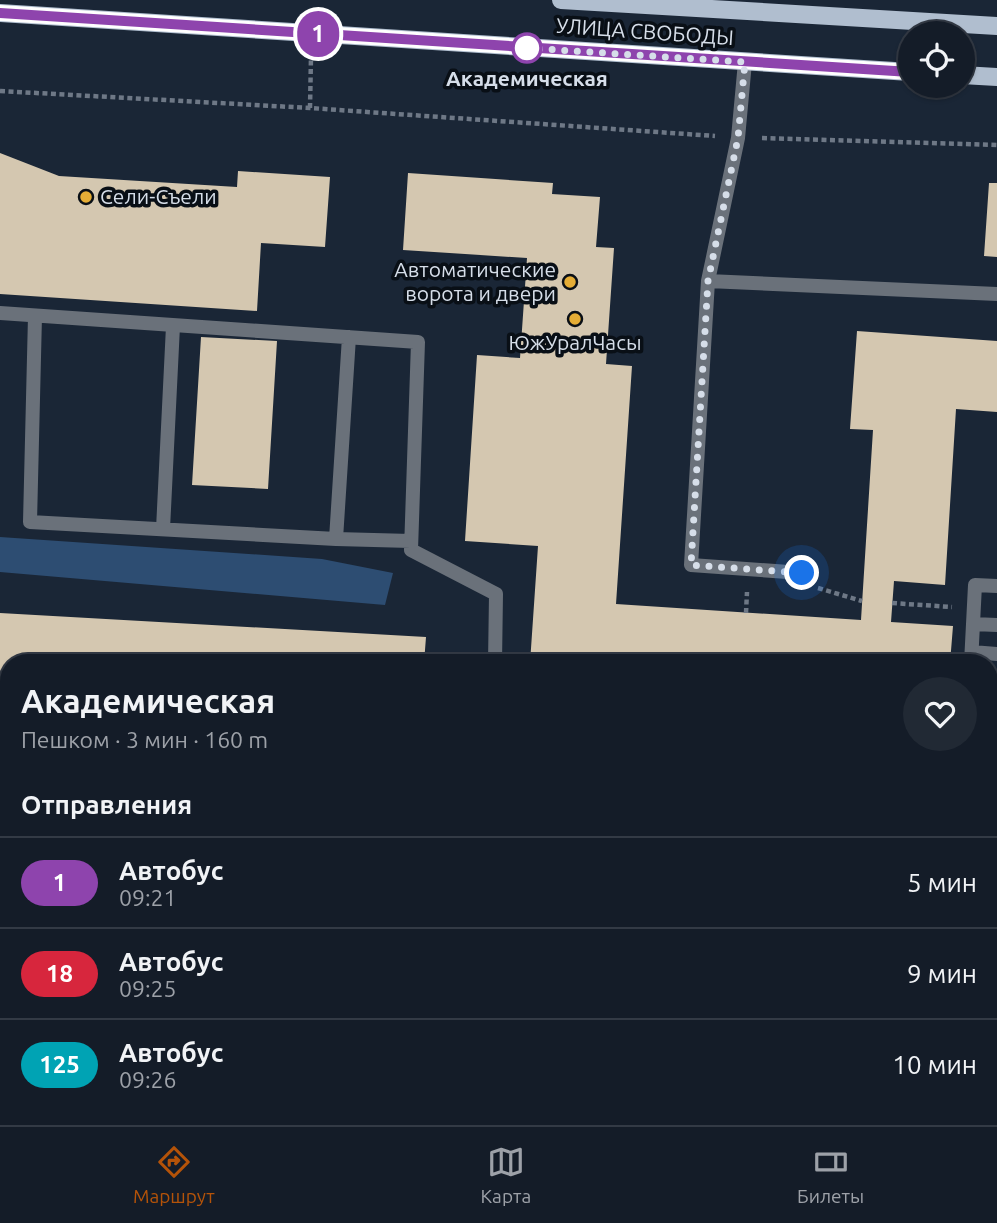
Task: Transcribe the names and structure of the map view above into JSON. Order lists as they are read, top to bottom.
{
  "streets": {
    "main road": ["УЛИЦА СВОБОДЫ"]
  },
  "places": [
    "Академическая",
    "Сели-Съели",
    "Автоматические ворота и двери",
    "ЮжУралЧасы"
  ],
  "lines": ["bus line 1"],
  "page": {
    "on_map": "1",
    "heading": [
      ["Академическая", "Пешком · 3 мин · 160 m"],
      "Отправления"
    ],
    "list": [
      {
        "mark": "1",
        "name": "Автобус",
        "note": "09:21",
        "value": "5 мин"
      },
      {
        "mark": "18",
        "name": "Автобус",
        "note": "09:25",
        "value": "9 мин"
      },
      {
        "mark": "125",
        "name": "Автобус",
        "note": "09:26",
        "value": "10 мин"
      }
    ],
    "tabs": ["Маршрут", "Карта", "Билеты"]
  }
}
